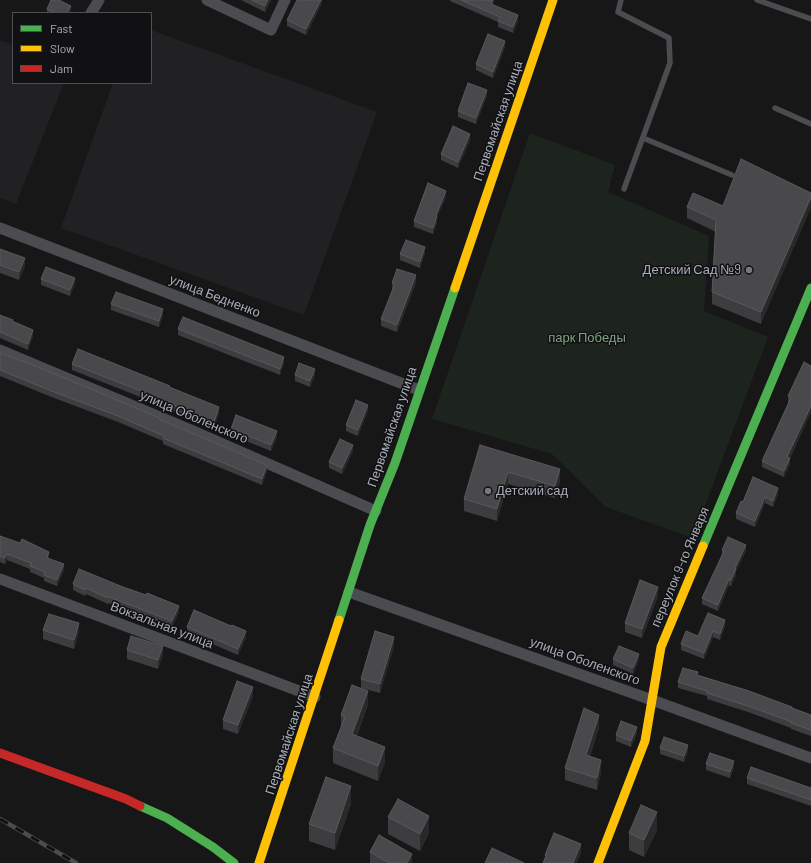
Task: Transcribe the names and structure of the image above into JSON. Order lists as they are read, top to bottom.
{
  "streets": {
    "main road": ["Первомайская улица", "переулок 9-го Января"],
    "street": ["улица Бедненко", "улица Оболенского", "Вокзальная улица"]
  },
  "crossings": [
    ["Первомайская улица", "улица Бедненко"],
    ["Первомайская улица", "улица Оболенского"],
    ["Первомайская улица", "Вокзальная улица"],
    ["улица Оболенского", "переулок 9-го Января"]
  ],
  "parks": ["парк Победы"],
  "places": ["Детский Сад №9", "Детский сад"],
  "legend": ["Fast", "Slow", "Jam"]
}
